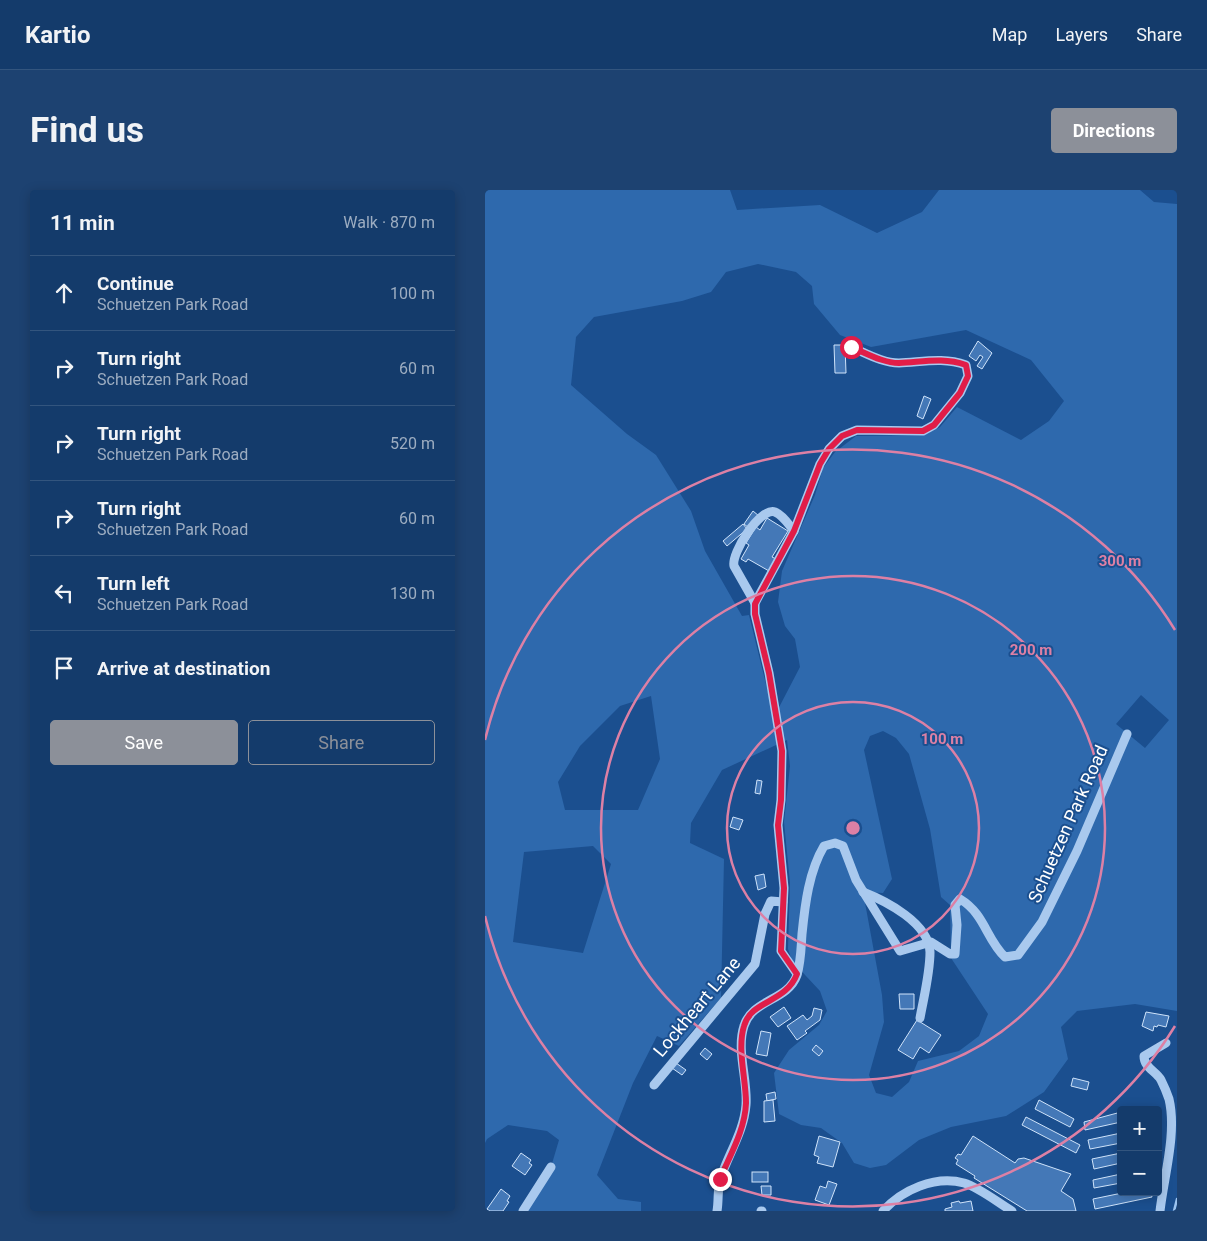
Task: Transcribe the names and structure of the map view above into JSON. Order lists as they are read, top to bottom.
{
  "streets": {
    "street": ["Schuetzen Park Road", "Lockheart Lane"]
  },
  "page": {
    "header": "Kartio",
    "nav": ["Map", "Layers", "Share"],
    "buttons": [
      "Directions",
      ["Save", "Share"]
    ],
    "title": "Find us",
    "heading": ["11 min", "Walk · 870 m"],
    "list": [
      ["Continue", "Schuetzen Park Road", "100 m"],
      ["Turn right", "Schuetzen Park Road", "60 m"],
      ["Turn right", "Schuetzen Park Road", "520 m"],
      ["Turn right", "Schuetzen Park Road", "60 m"],
      ["Turn left", "Schuetzen Park Road", "130 m"],
      "Arrive at destination"
    ],
    "map_buttons": ["+", "−"]
  },
  "rings": ["300 m", "200 m", "100 m"]
}
